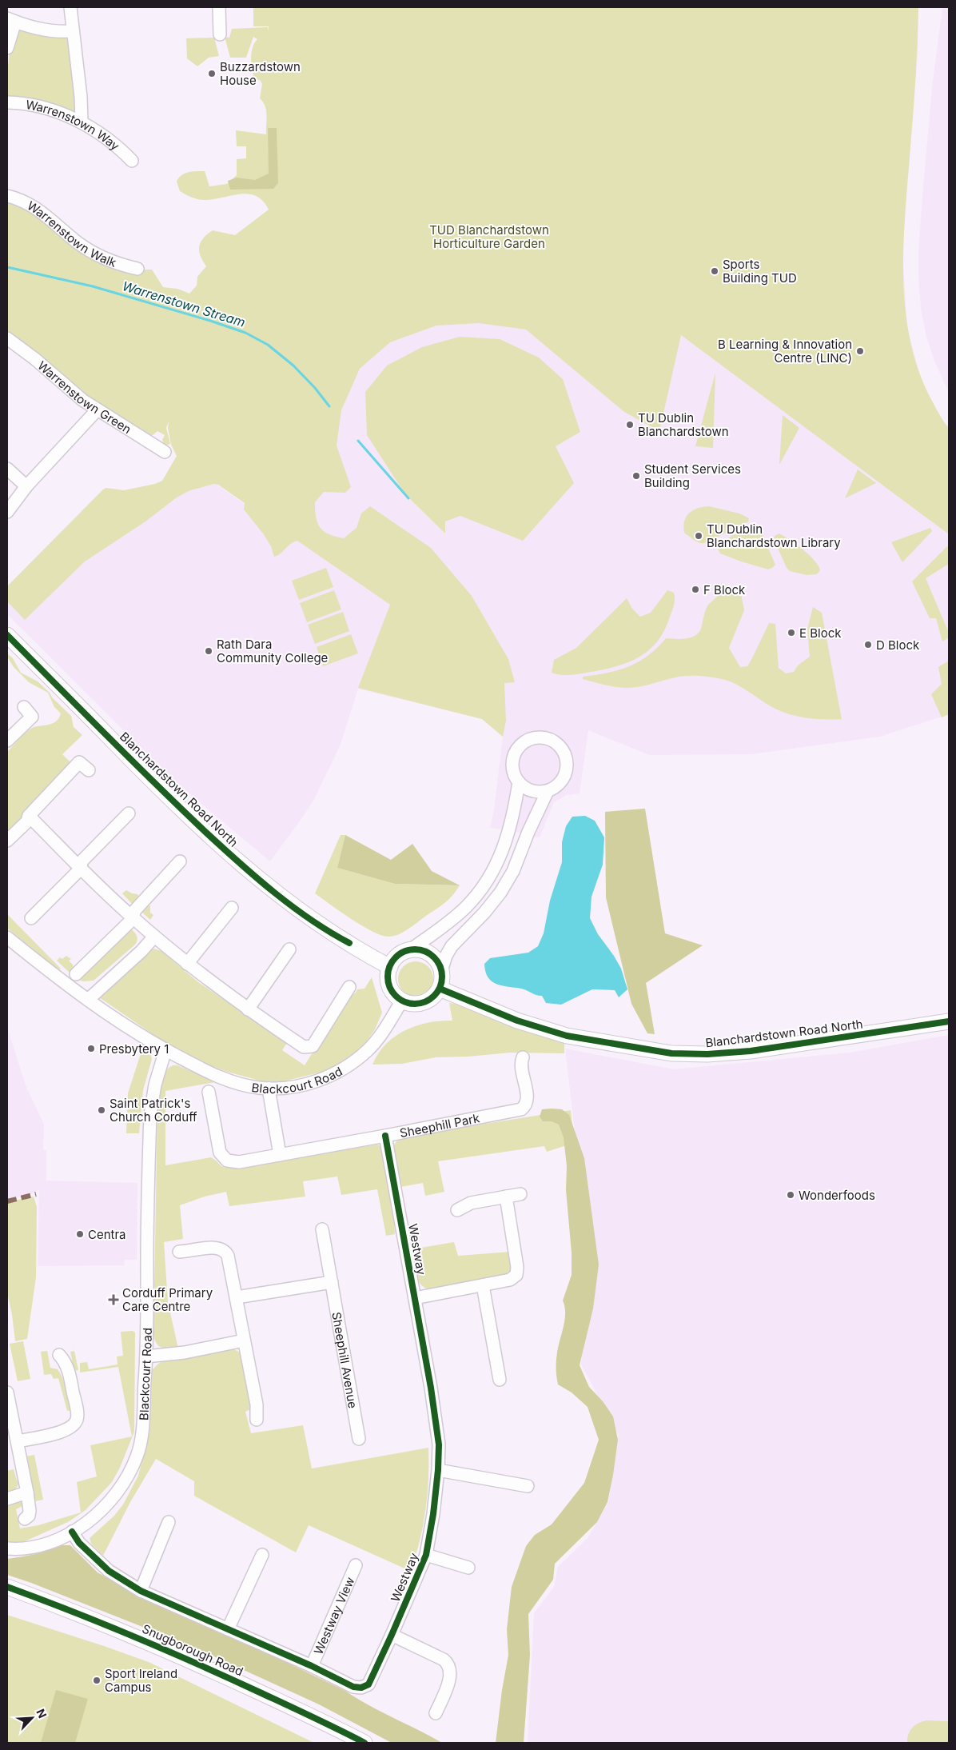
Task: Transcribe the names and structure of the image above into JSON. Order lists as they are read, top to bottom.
{
  "streets": {
    "main road": ["Blanchardstown Road North", "Snugborough Road"],
    "street": [
      "Warrenstown Way",
      "Warrenstown Walk",
      "Warrenstown Green",
      "Blackcourt Road",
      "Sheephill Park",
      "Westway",
      "Sheephill Avenue",
      "Westway View"
    ]
  },
  "crossings": [
    ["Blanchardstown Road North", "Blackcourt Road"],
    ["Blackcourt Road", "Westway"],
    ["Sheephill Park", "Westway"],
    ["Westway", "Westway View"]
  ],
  "water": ["Warrenstown Stream"],
  "parks": ["TUD Blanchardstown Horticulture Garden"],
  "places": {
    "other": [
      "Buzzardstown House",
      "Sports Building TUD",
      "B Learning & Innovation Centre (LINC)",
      "TU Dublin Blanchardstown",
      "Student Services Building",
      "TU Dublin Blanchardstown Library",
      "F Block",
      "E Block",
      "D Block",
      "Rath Dara Community College",
      "Presbytery 1",
      "Saint Patrick's Church Corduff",
      "Wonderfoods",
      "Centra",
      "Sport Ireland Campus"
    ],
    "health": ["Corduff Primary Care Centre"]
  },
  "north": "top right"
}
